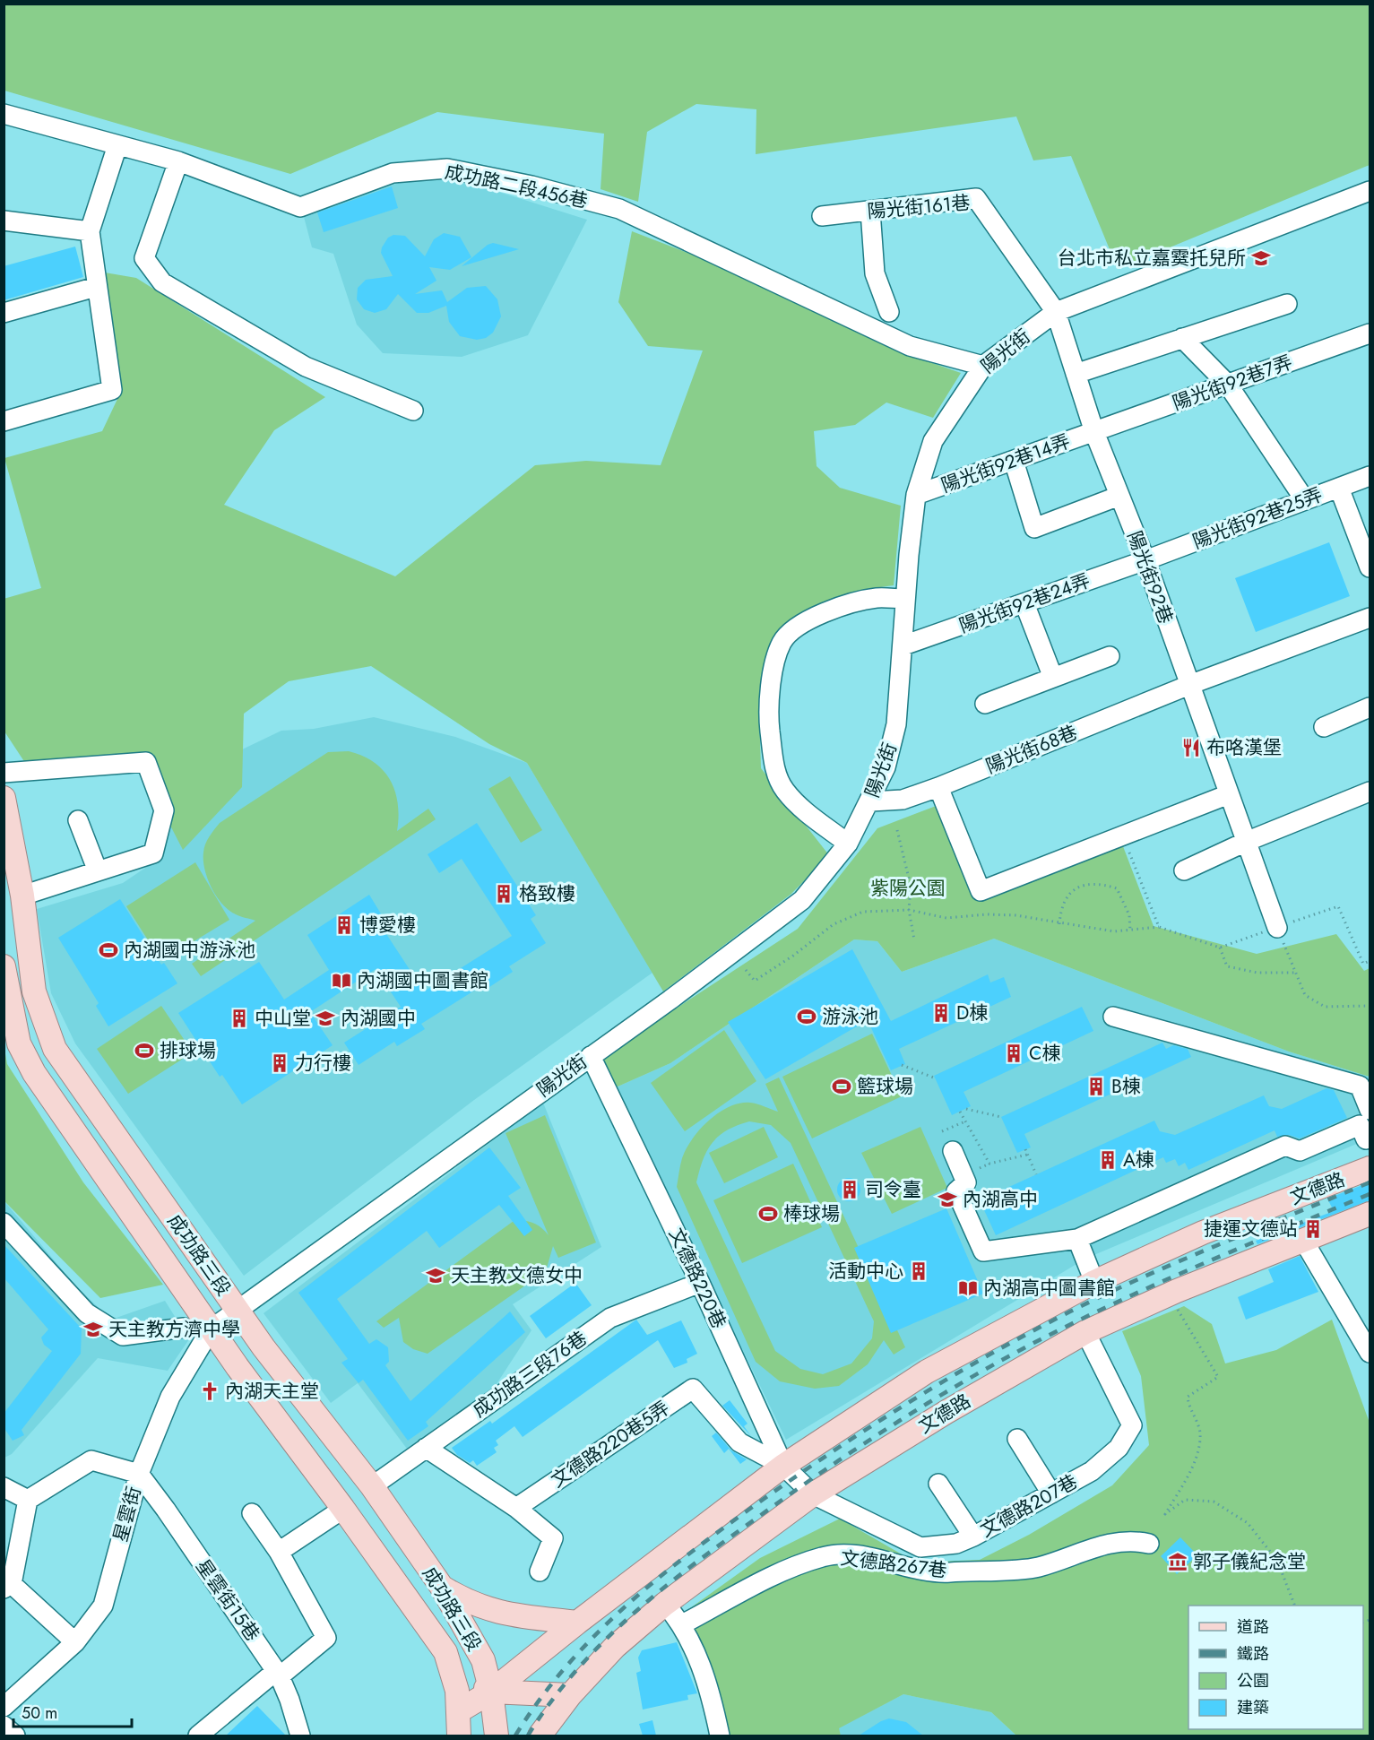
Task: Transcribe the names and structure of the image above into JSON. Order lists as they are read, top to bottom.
{
  "streets": {
    "main road": ["文德路", "成功路三段"],
    "street": [
      "成功路二段456巷",
      "陽光街161巷",
      "陽光街",
      "陽光街92巷7弄",
      "陽光街92巷14弄",
      "陽光街92巷25弄",
      "陽光街92巷",
      "陽光街92巷24弄",
      "陽光街68巷",
      "文德路220巷",
      "成功路三段76巷",
      "文德路220巷5弄",
      "文德路207巷",
      "星雲街",
      "文德路267巷",
      "星雲街15巷"
    ]
  },
  "crossings": [
    ["成功路二段456巷", "陽光街"],
    ["陽光街161巷", "陽光街"],
    ["陽光街161巷", "陽光街92巷"],
    ["陽光街", "陽光街92巷14弄"],
    ["陽光街", "陽光街92巷"],
    ["陽光街", "陽光街92巷24弄"],
    ["陽光街", "陽光街68巷"],
    ["陽光街", "成功路三段"],
    ["陽光街", "文德路220巷"],
    ["陽光街", "星雲街"],
    ["陽光街92巷7弄", "陽光街92巷14弄"],
    ["陽光街92巷7弄", "陽光街92巷"],
    ["陽光街92巷14弄", "陽光街92巷"],
    ["陽光街92巷25弄", "陽光街92巷"],
    ["陽光街92巷25弄", "陽光街92巷24弄"],
    ["陽光街92巷", "陽光街92巷24弄"],
    ["陽光街92巷", "陽光街68巷"],
    ["文德路", "成功路三段"],
    ["文德路", "文德路220巷"],
    ["文德路", "文德路220巷5弄"],
    ["文德路", "文德路207巷"],
    ["成功路三段", "成功路三段76巷"],
    ["成功路三段", "星雲街"],
    ["文德路220巷", "成功路三段76巷"],
    ["文德路220巷", "文德路220巷5弄"],
    ["文德路220巷", "文德路207巷"],
    ["星雲街", "星雲街15巷"]
  ],
  "parks": ["紫陽公園"],
  "places": {
    "school or university": [
      "台北市私立嘉霙托兒所",
      "內湖國中",
      "內湖高中",
      "天主教文德女中",
      "天主教方濟中學"
    ],
    "restaurant": ["布咯漢堡"],
    "building": [
      "格致樓",
      "博愛樓",
      "D棟",
      "中山堂",
      "C棟",
      "力行樓",
      "B棟",
      "A棟",
      "司令臺",
      "捷運文德站",
      "活動中心"
    ],
    "sports": [
      "內湖國中游泳池",
      "游泳池",
      "排球場",
      "籃球場",
      "棒球場"
    ],
    "library": ["內湖國中圖書館", "內湖高中圖書館"],
    "church": ["內湖天主堂"],
    "museum": ["郭子儀紀念堂"]
  },
  "legend": [
    "道路",
    "鐵路",
    "公園",
    "建築"
  ],
  "scale_bar": "50 m"
}
